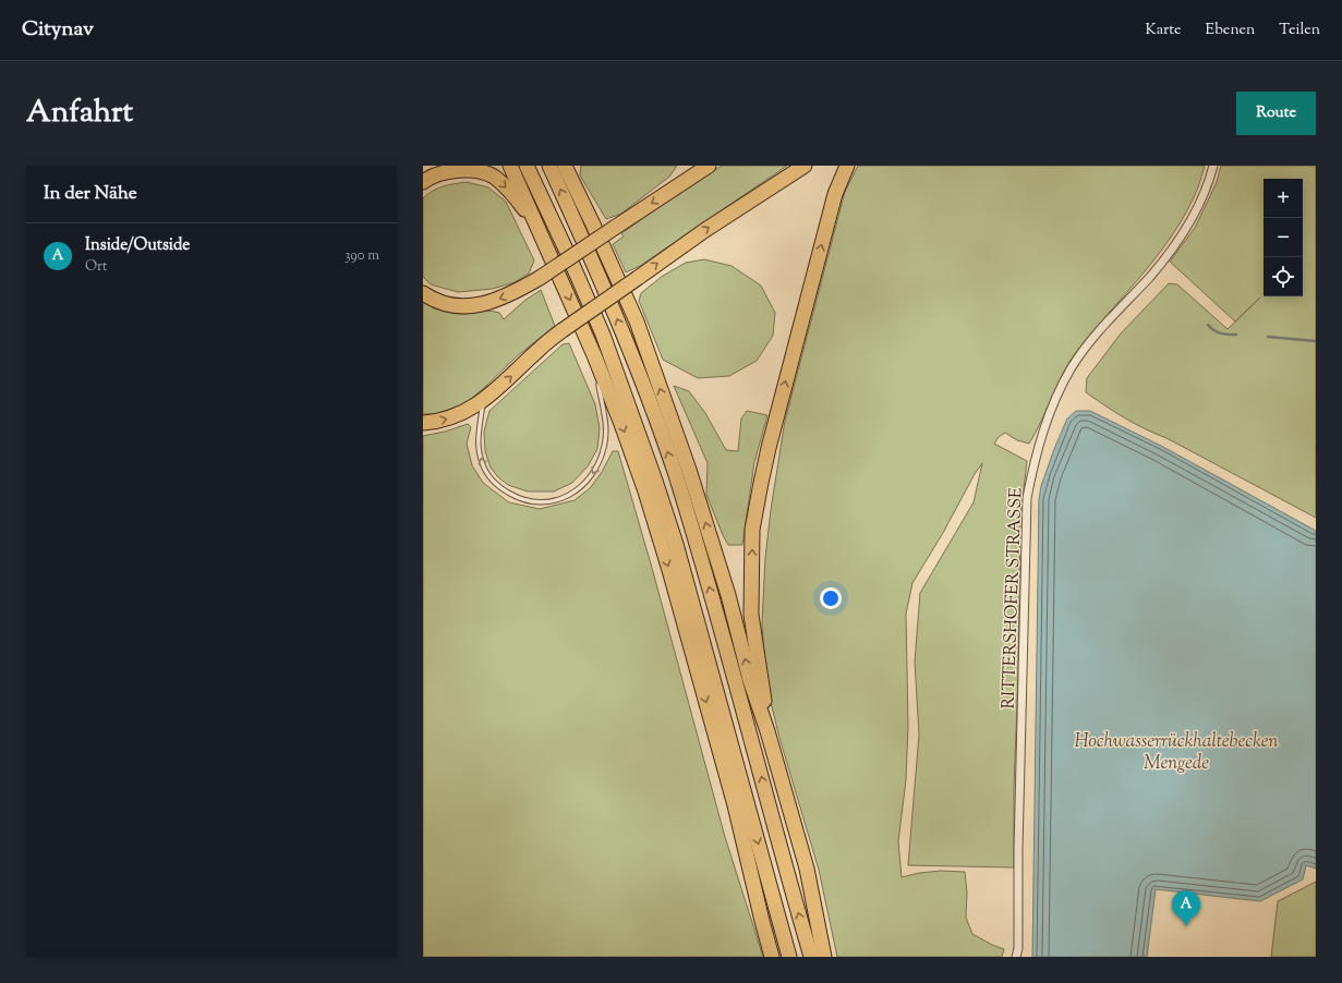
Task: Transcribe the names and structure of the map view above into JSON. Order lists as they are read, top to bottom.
{
  "streets": {
    "street": ["RITTERSHOFER STRASSE"]
  },
  "water": ["Hochwasserrückhaltebecken Mengede"],
  "page": {
    "header": "Citynav",
    "nav": ["Karte", "Ebenen", "Teilen"],
    "title": "Anfahrt",
    "buttons": "Route",
    "heading": "In der Nähe",
    "map_buttons": ["+", "−"],
    "list": [
      {
        "mark": "A",
        "name": "Inside/Outside",
        "note": "Ort",
        "value": "390 m"
      }
    ],
    "pins": "A"
  }
}
